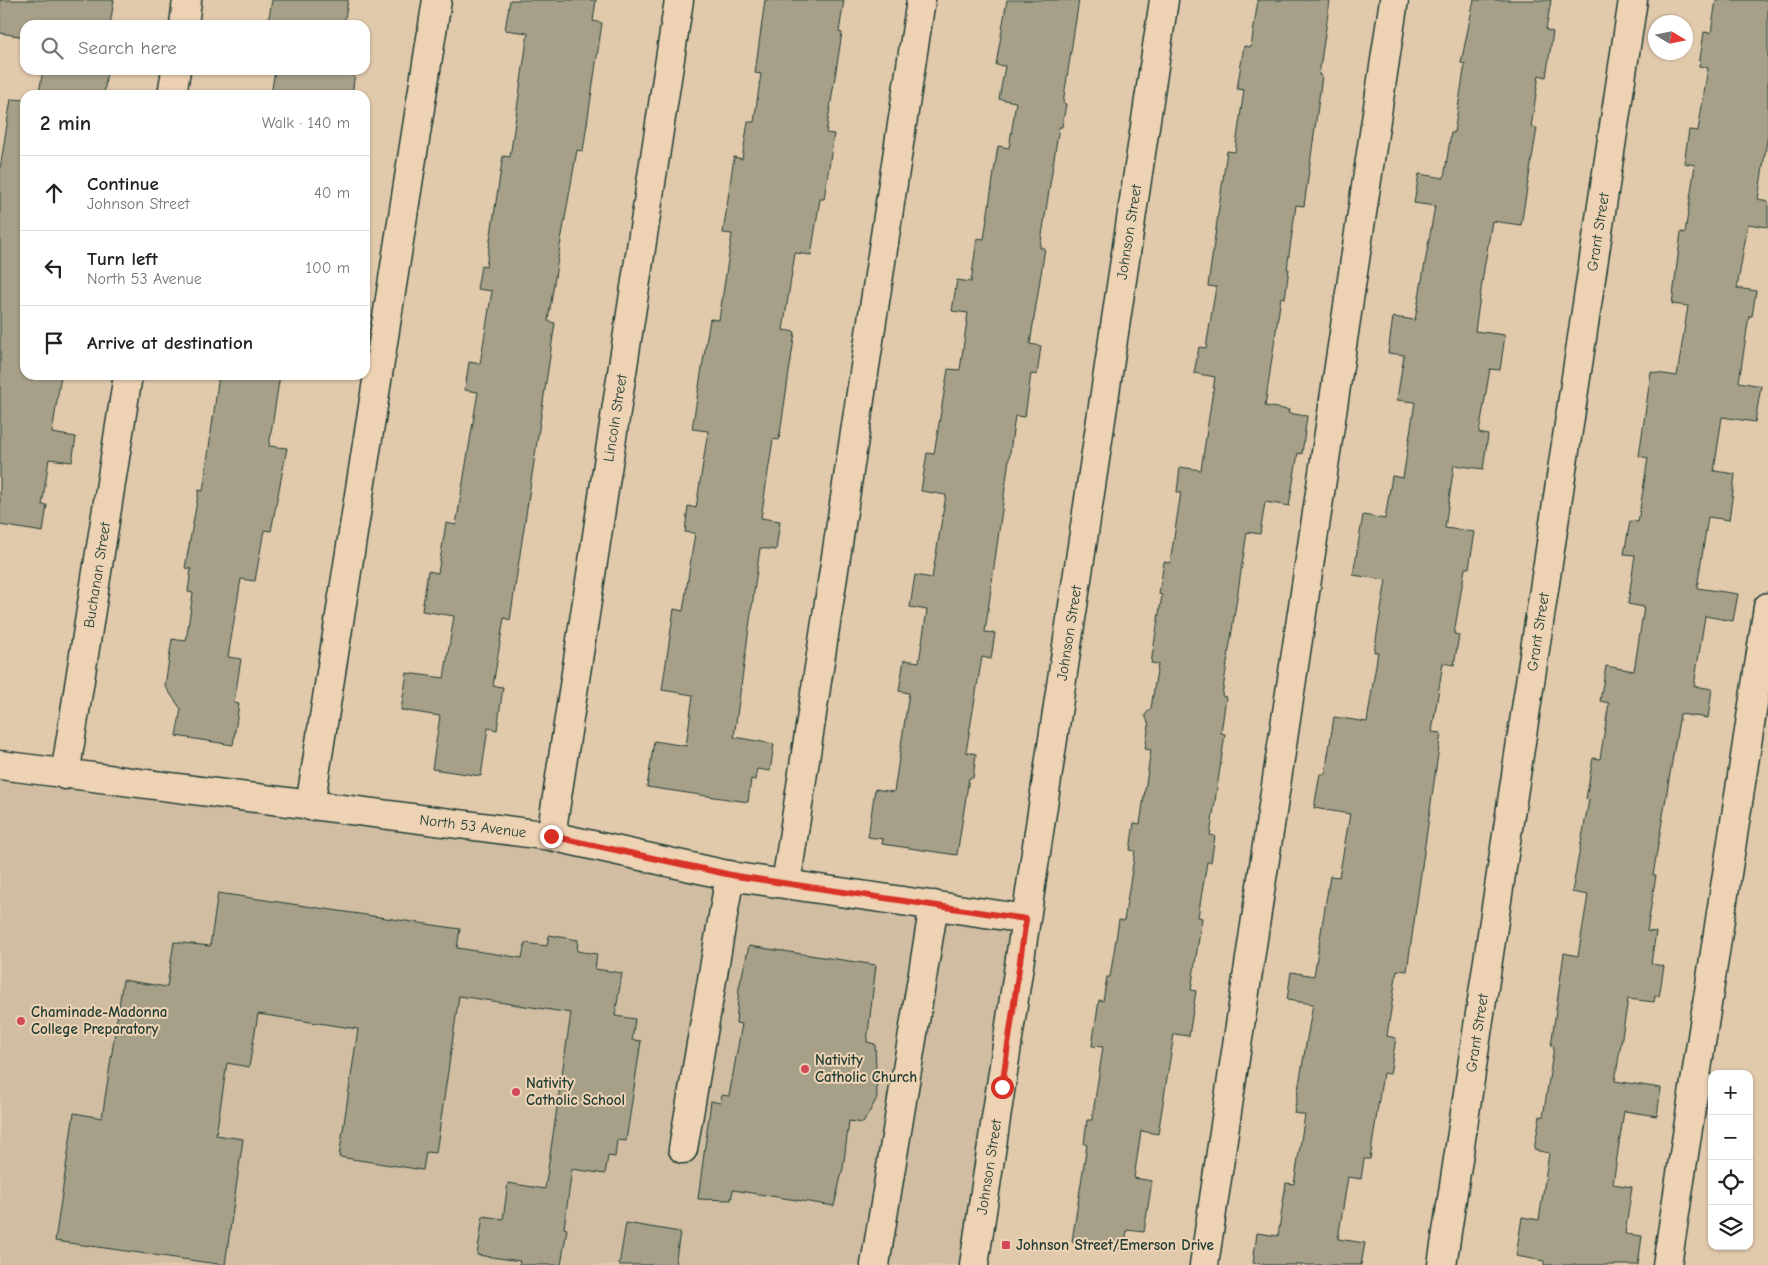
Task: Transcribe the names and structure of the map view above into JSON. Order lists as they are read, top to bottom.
{
  "streets": {
    "street": [
      "Johnson Street",
      "Grant Street",
      "Lincoln Street",
      "Buchanan Street",
      "North 53 Avenue"
    ]
  },
  "crossings": [
    ["Johnson Street", "North 53 Avenue"],
    ["Lincoln Street", "North 53 Avenue"],
    ["Buchanan Street", "North 53 Avenue"]
  ],
  "places": {
    "other": ["Chaminade-Madonna College Preparatory", "Nativity Catholic Church", "Nativity Catholic School"],
    "transit": ["Johnson Street/Emerson Drive"]
  },
  "north": "right",
  "page": {
    "search": "Search here",
    "heading": ["2 min", "Walk · 140 m"],
    "list": [
      ["Continue", "Johnson Street", "40 m"],
      ["Turn left", "North 53 Avenue", "100 m"],
      "Arrive at destination"
    ],
    "map_buttons": ["+", "−"]
  }
}
